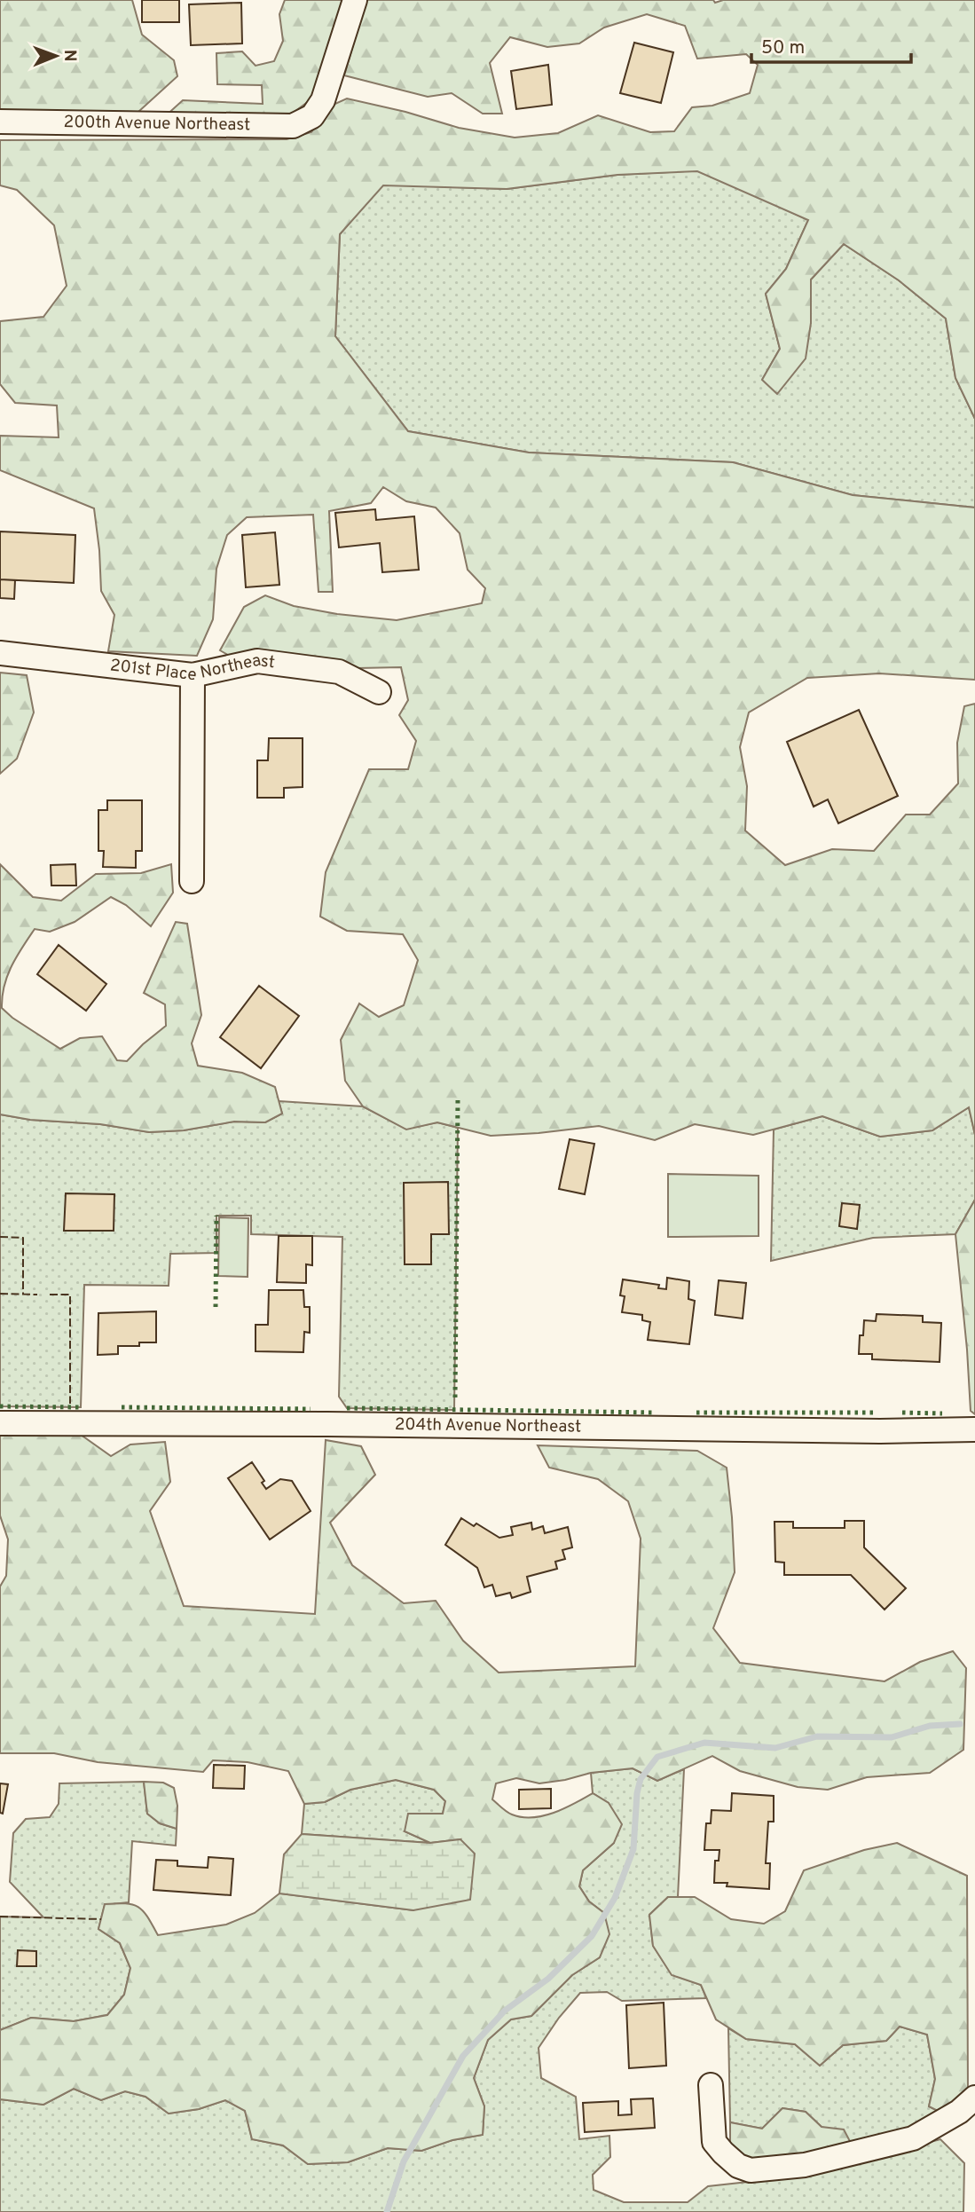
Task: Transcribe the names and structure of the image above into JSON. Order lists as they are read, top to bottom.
{
  "streets": {
    "street": ["200th Avenue Northeast", "201st Place Northeast", "204th Avenue Northeast"]
  },
  "scale_bar": "50 m",
  "north": "right"
}
